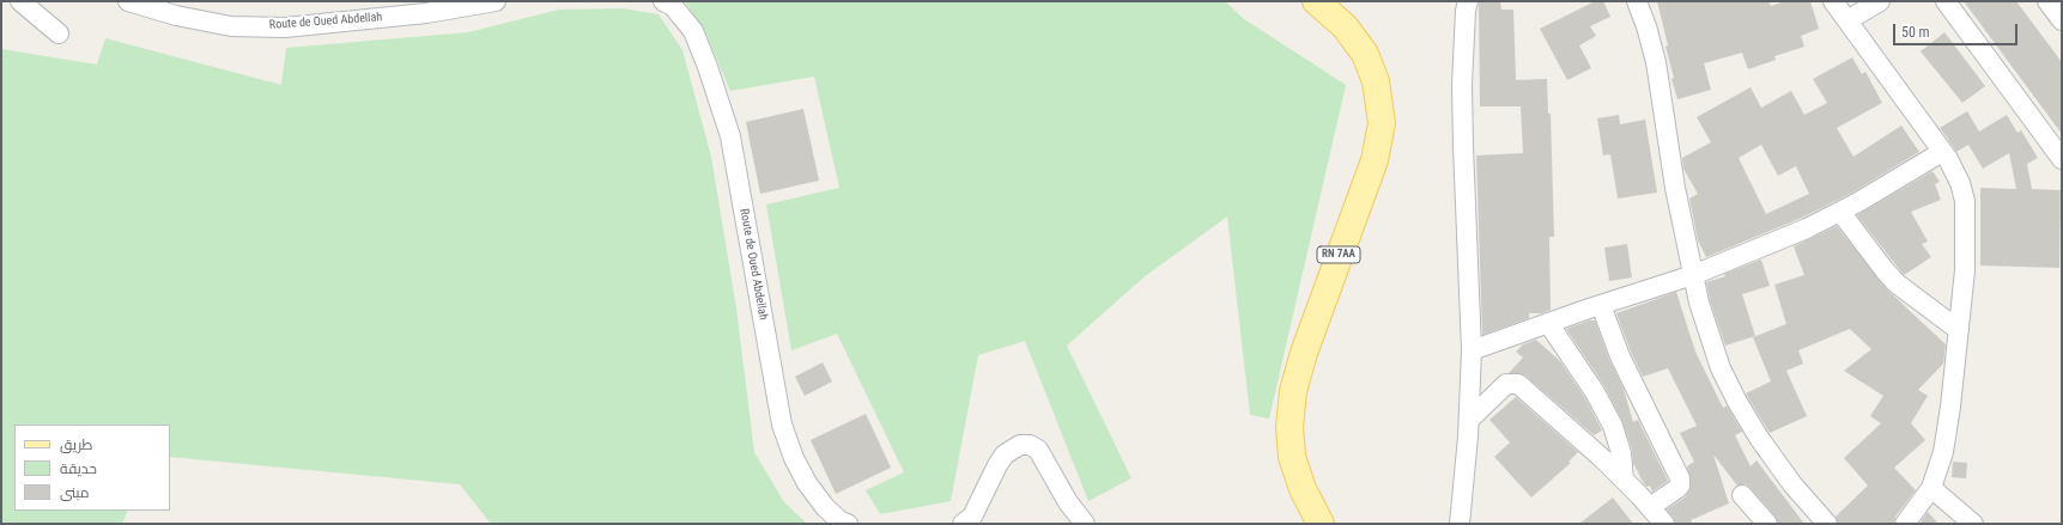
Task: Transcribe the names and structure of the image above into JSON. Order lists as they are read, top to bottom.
{
  "streets": {
    "main road": ["RN 7AA"],
    "street": ["Route de Oued Abdellah"]
  },
  "legend": ["طريق", "حديقة", "مبنى"],
  "scale_bar": "50 m"
}
